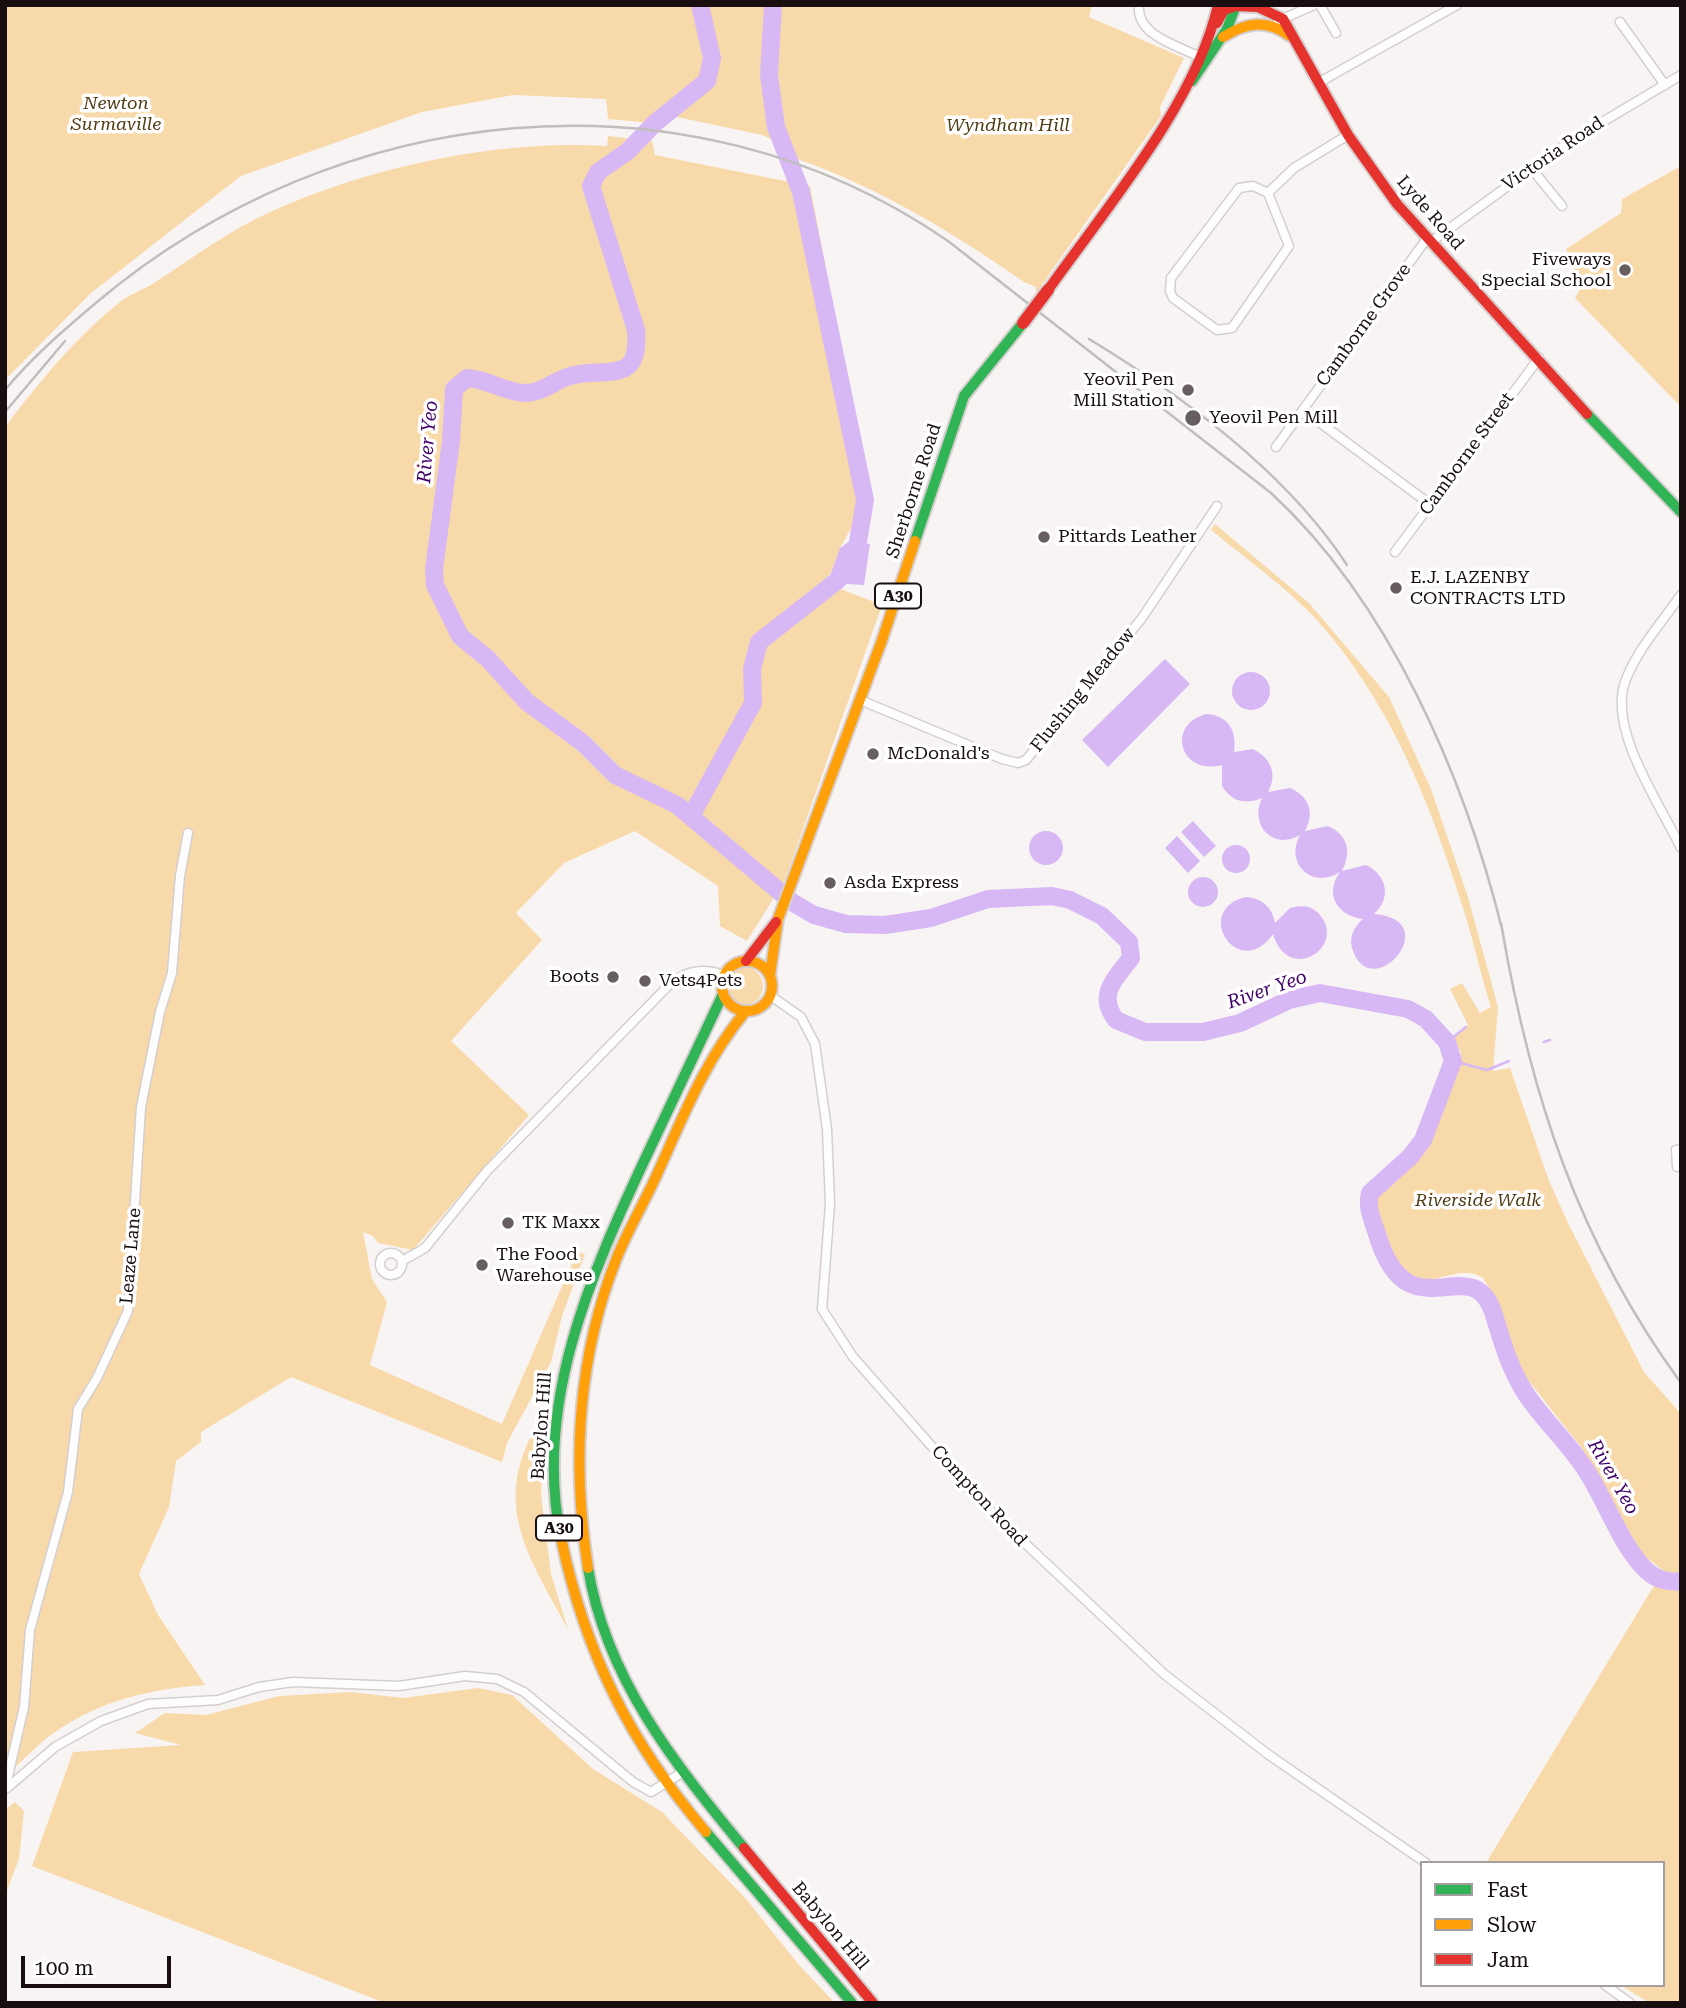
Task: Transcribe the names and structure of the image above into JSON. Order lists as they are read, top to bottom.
{
  "streets": {
    "main road": [
      "Lyde Road",
      "Sherborne Road",
      "A30",
      "Babylon Hill"
    ],
    "street": [
      "Victoria Road",
      "Camborne Grove",
      "Camborne Street",
      "Flushing Meadow",
      "Leaze Lane",
      "Compton Road"
    ]
  },
  "crossings": [
    ["Victoria Road", "Lyde Road"],
    ["Victoria Road", "Camborne Grove"],
    ["Lyde Road", "Camborne Grove"],
    ["Lyde Road", "Camborne Street"],
    ["Sherborne Road", "A30"],
    ["Sherborne Road", "Flushing Meadow"],
    ["A30", "Babylon Hill"],
    ["A30", "Compton Road"],
    ["Babylon Hill", "Compton Road"]
  ],
  "water": ["River Yeo"],
  "parks": ["Newton Surmaville", "Wyndham Hill", "Riverside Walk"],
  "places": [
    "Fiveways Special School",
    "Yeovil Pen Mill Station",
    "Yeovil Pen Mill",
    "Pittards Leather",
    "E.J. LAZENBY CONTRACTS LTD",
    "McDonald's",
    "Asda Express",
    "Boots",
    "Vets4Pets",
    "TK Maxx",
    "The Food Warehouse"
  ],
  "legend": ["Fast", "Slow", "Jam"],
  "scale_bar": "100 m"
}
